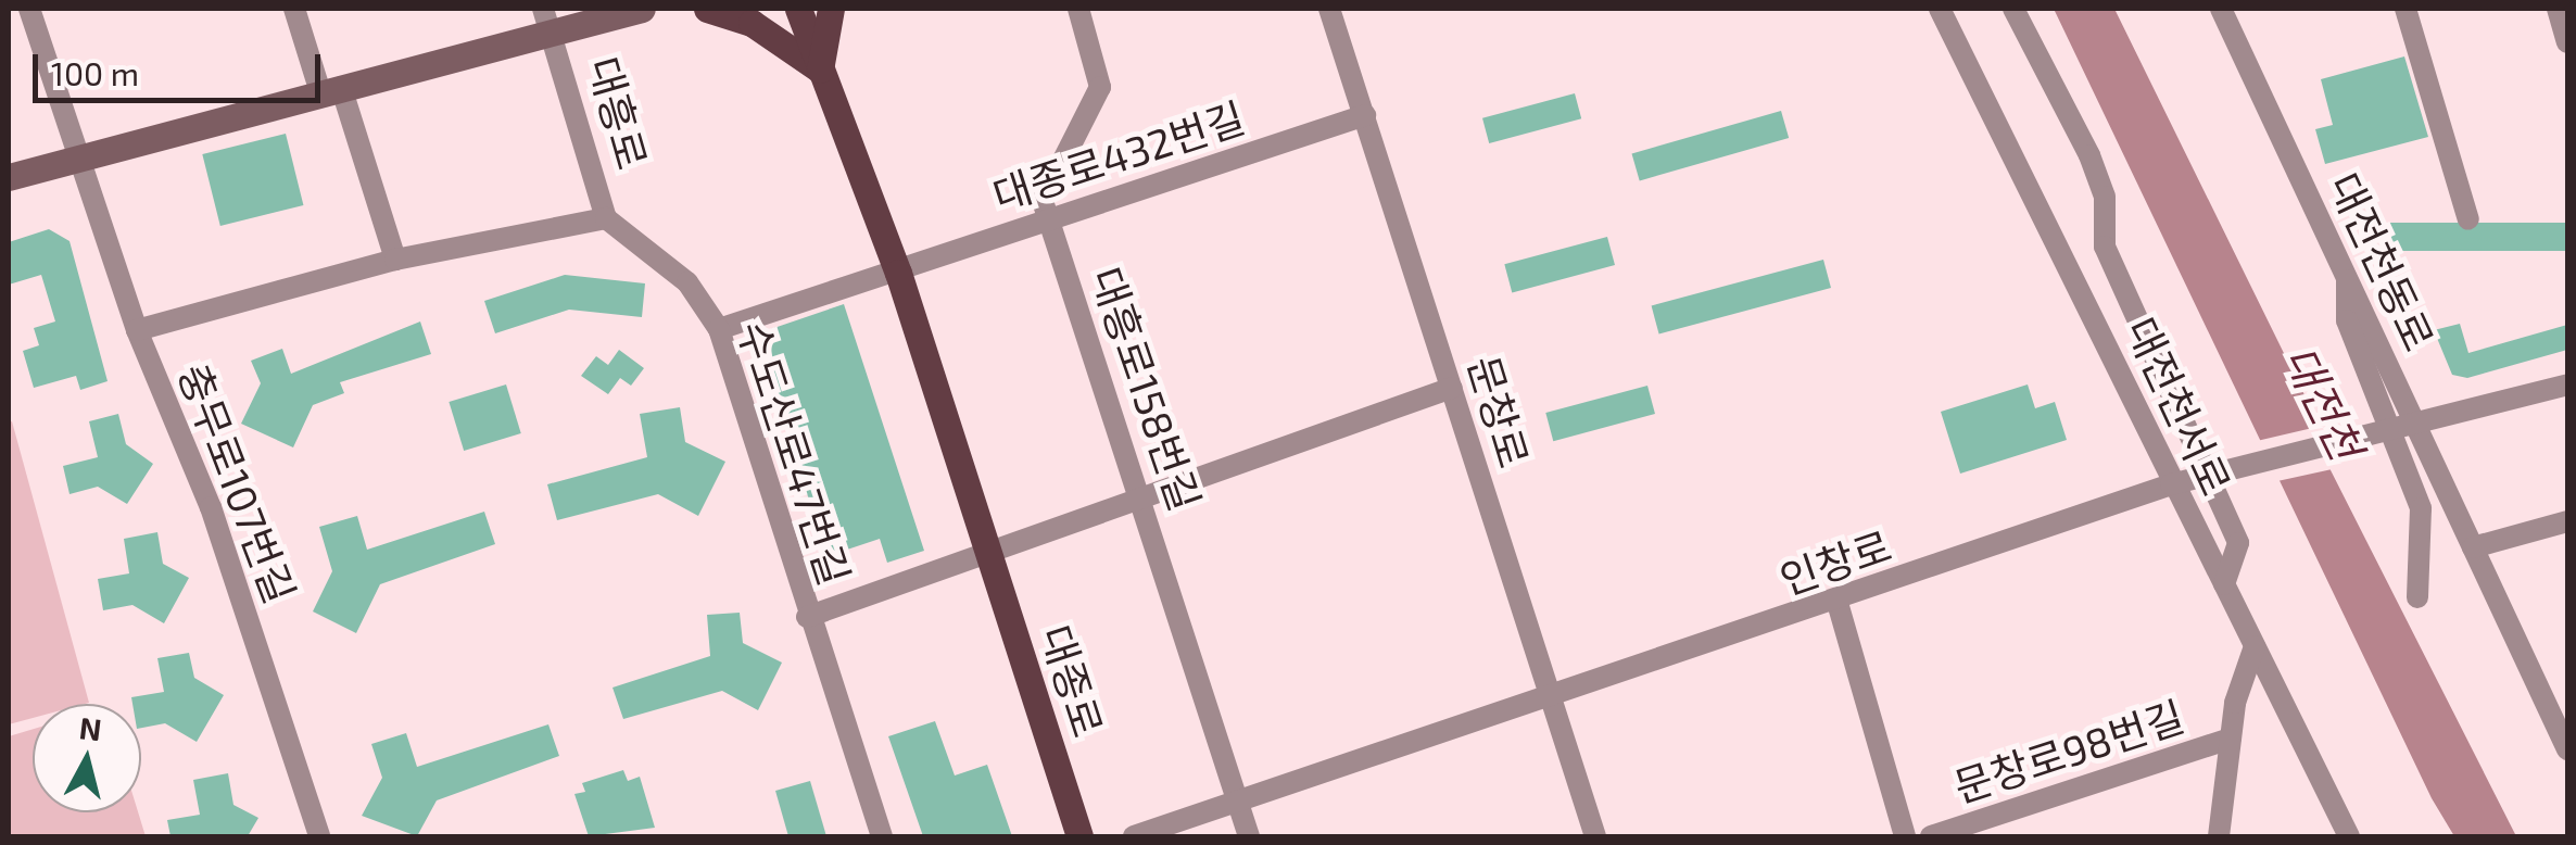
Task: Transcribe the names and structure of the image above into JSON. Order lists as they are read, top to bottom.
{
  "streets": {
    "main road": ["대흥로", "대종로"],
    "street": [
      "대종로432번길",
      "대전천동로",
      "대흥로158번길",
      "대전천서로",
      "문창로",
      "수도산로47번길",
      "충무로107번길",
      "인창로",
      "문창로98번길"
    ]
  },
  "crossings": [
    ["대흥로", "수도산로47번길"],
    ["대흥로", "충무로107번길"],
    ["대종로432번길", "대흥로158번길"],
    ["대종로432번길", "문창로"],
    ["대종로432번길", "대종로"],
    ["대전천동로", "인창로"],
    ["대흥로158번길", "인창로"],
    ["대전천서로", "인창로"],
    ["문창로", "인창로"]
  ],
  "water": ["대전천"],
  "scale_bar": "100 m",
  "north": "top"
}
